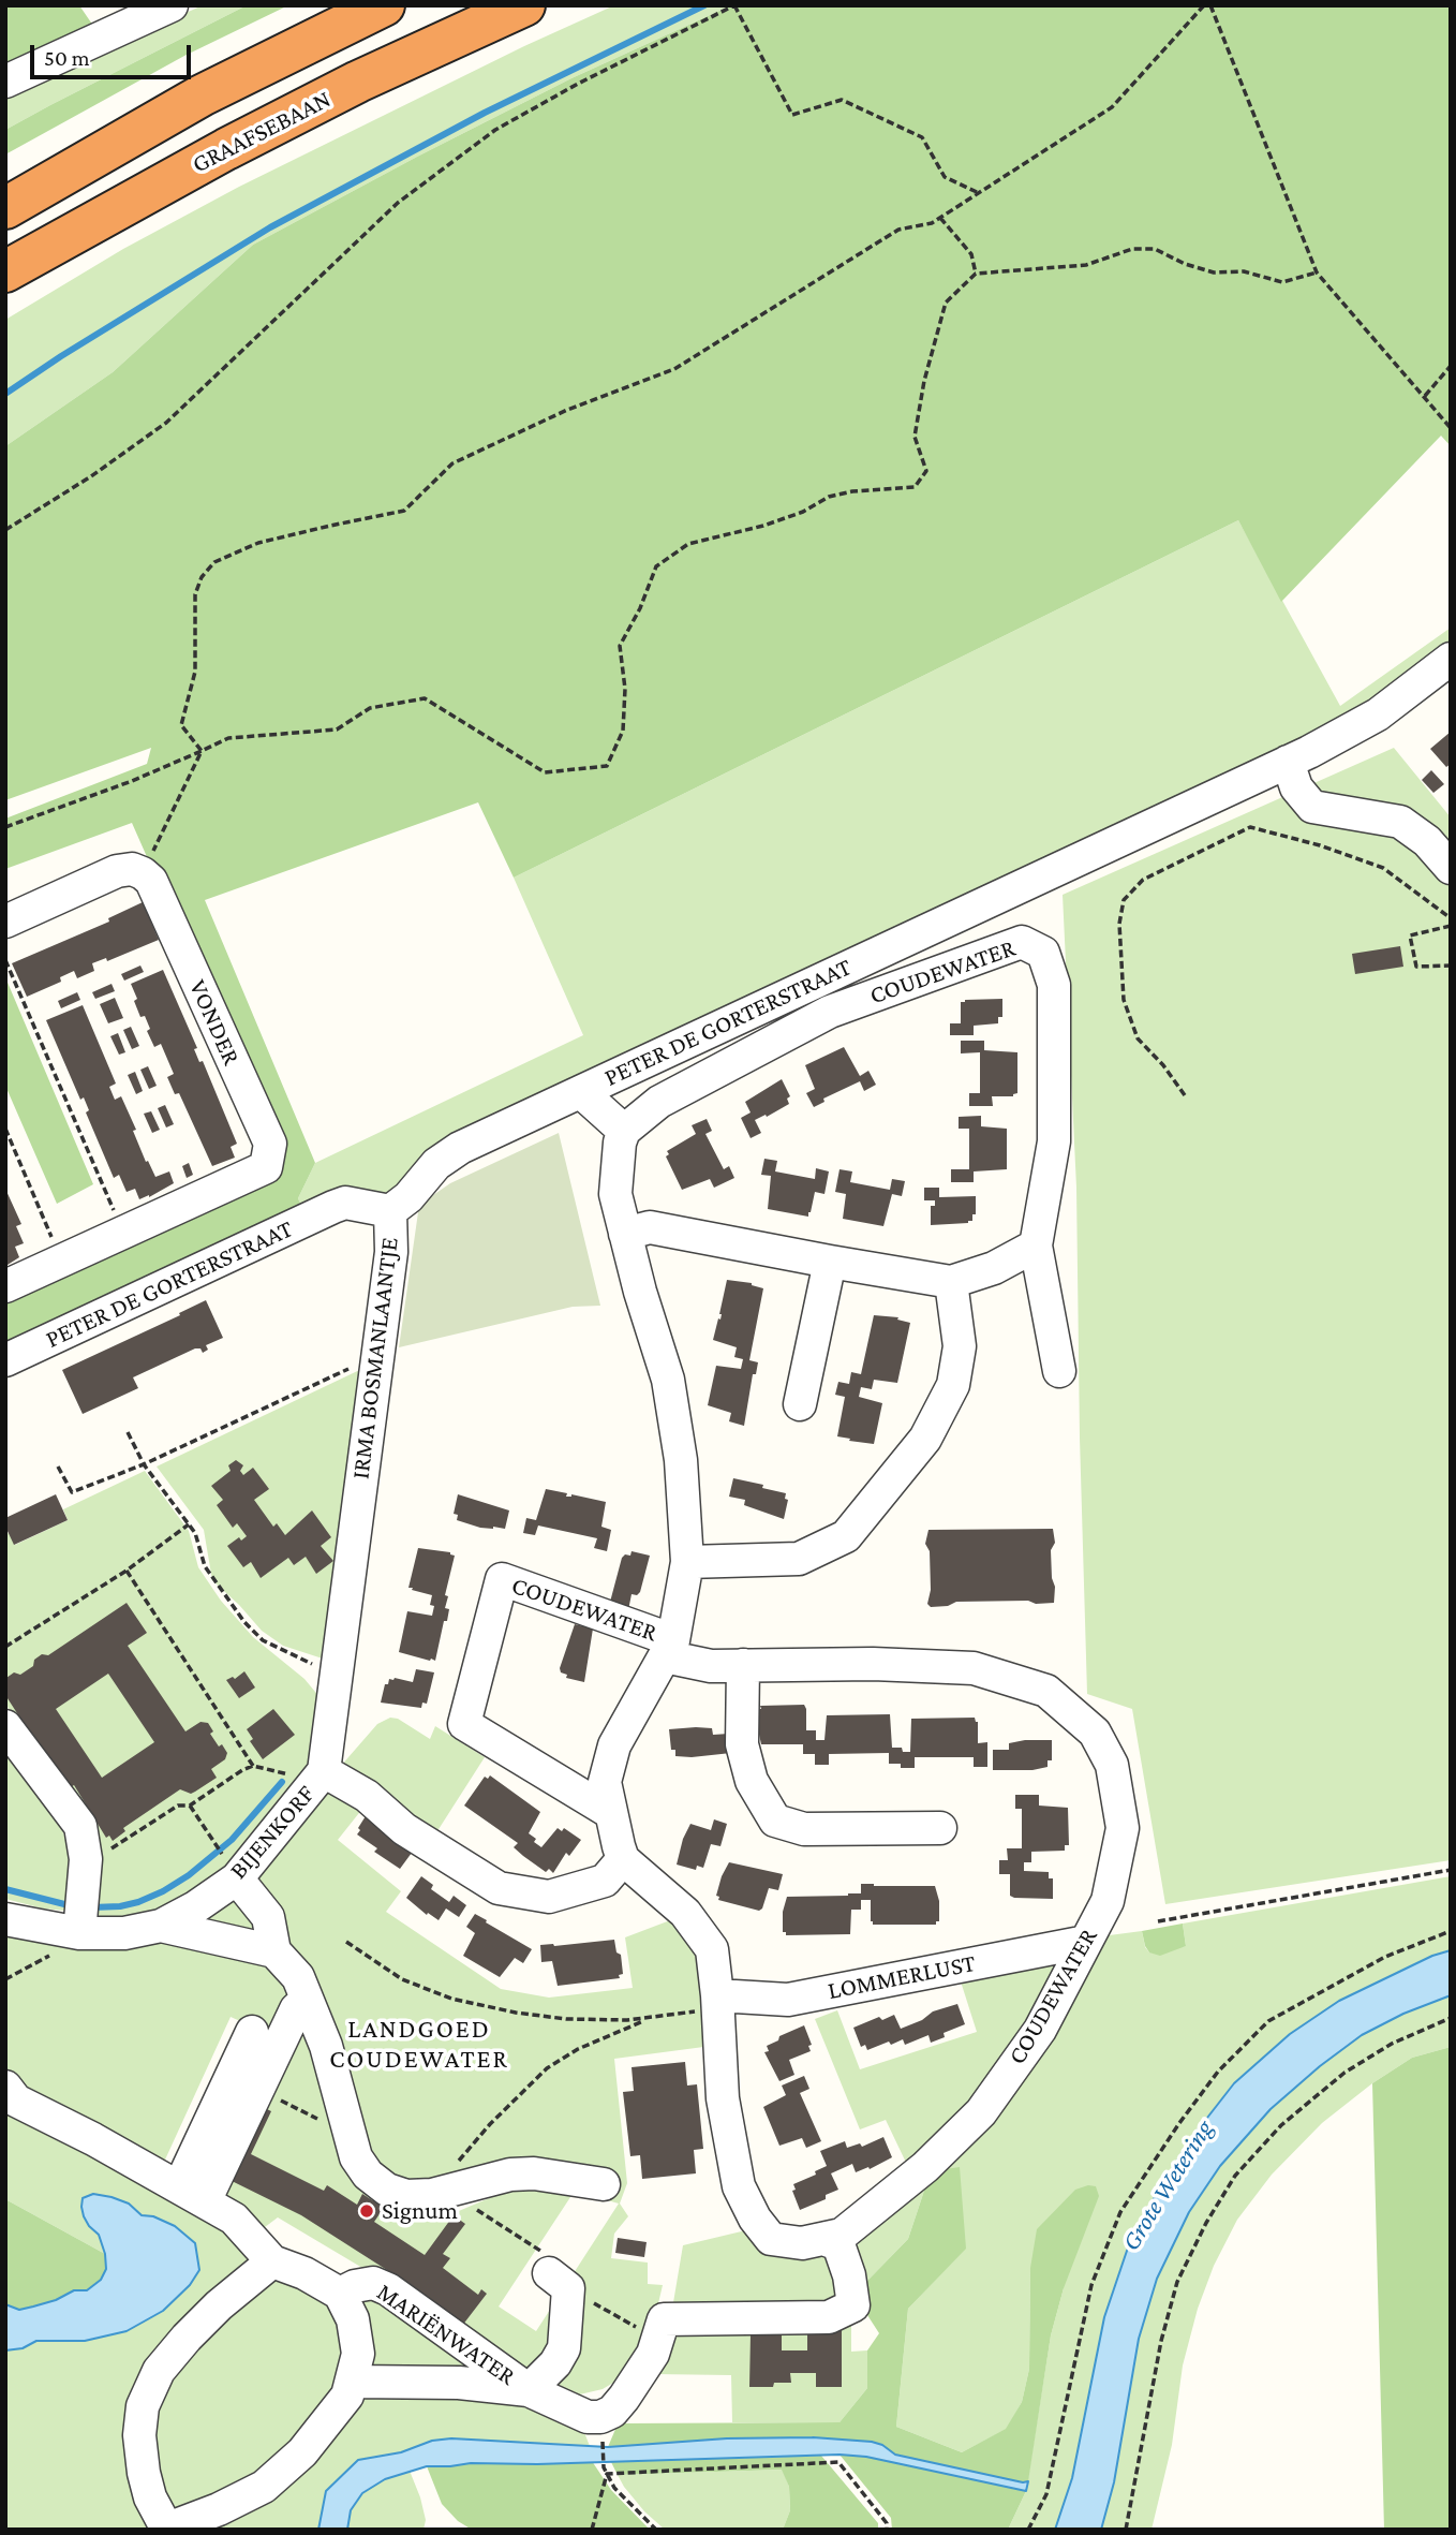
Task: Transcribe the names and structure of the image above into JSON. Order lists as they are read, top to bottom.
{
  "streets": {
    "highway": ["GRAAFSEBAAN"],
    "street": [
      "COUDEWATER",
      "VONDER",
      "PETER DE GORTERSTRAAT",
      "IRMA BOSMANLAANTJE",
      "BIJENKORF",
      "LOMMERLUST",
      "MARIËNWATER"
    ]
  },
  "crossings": [
    ["COUDEWATER", "LOMMERLUST"],
    ["PETER DE GORTERSTRAAT", "IRMA BOSMANLAANTJE"],
    ["IRMA BOSMANLAANTJE", "BIJENKORF"]
  ],
  "districts": ["LANDGOED COUDEWATER"],
  "water": ["Grote Wetering"],
  "places": ["Signum"],
  "scale_bar": "50 m"
}
